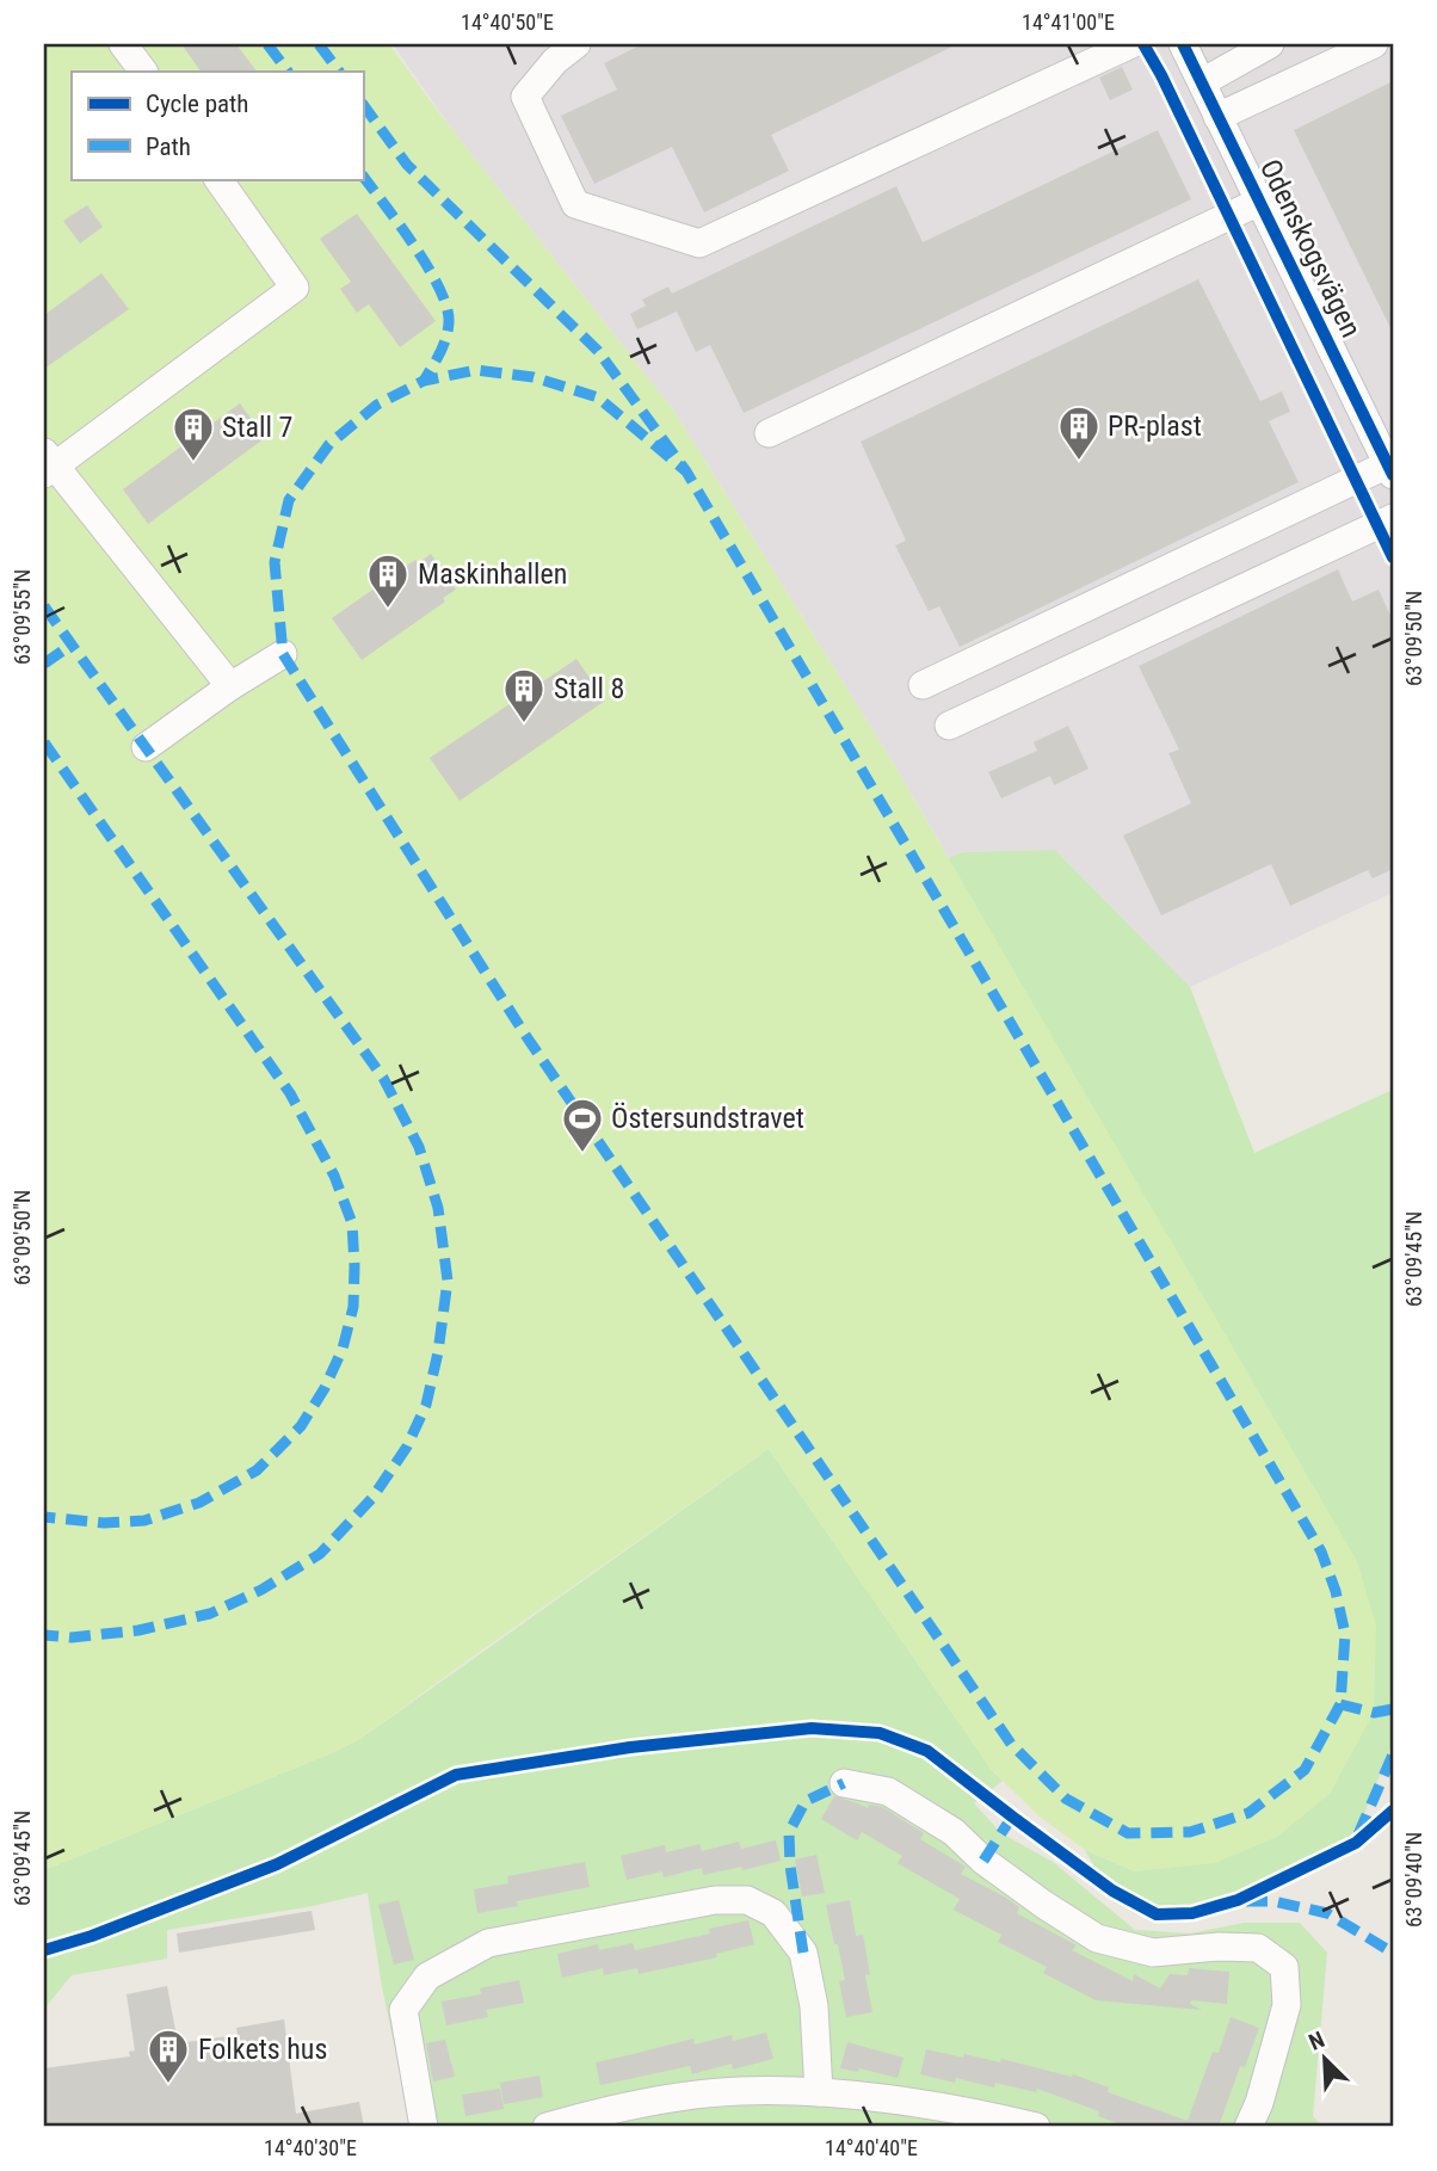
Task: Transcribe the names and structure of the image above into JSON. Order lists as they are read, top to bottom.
{
  "streets": {
    "street": ["Odenskogsvägen"]
  },
  "places": {
    "building": [
      "PR-plast",
      "Stall 7",
      "Maskinhallen",
      "Stall 8",
      "Folkets hus"
    ],
    "sports": ["Östersundstravet"]
  },
  "legend": ["Cycle path", "Path"],
  "north": "top left",
  "coordinates": [
    "14°40'50\"E",
    "14°41'00\"E",
    "63°09'55\"N",
    "63°09'50\"N",
    "63°09'45\"N",
    "63°09'40\"N",
    "14°40'30\"E",
    "14°40'40\"E"
  ]
}
